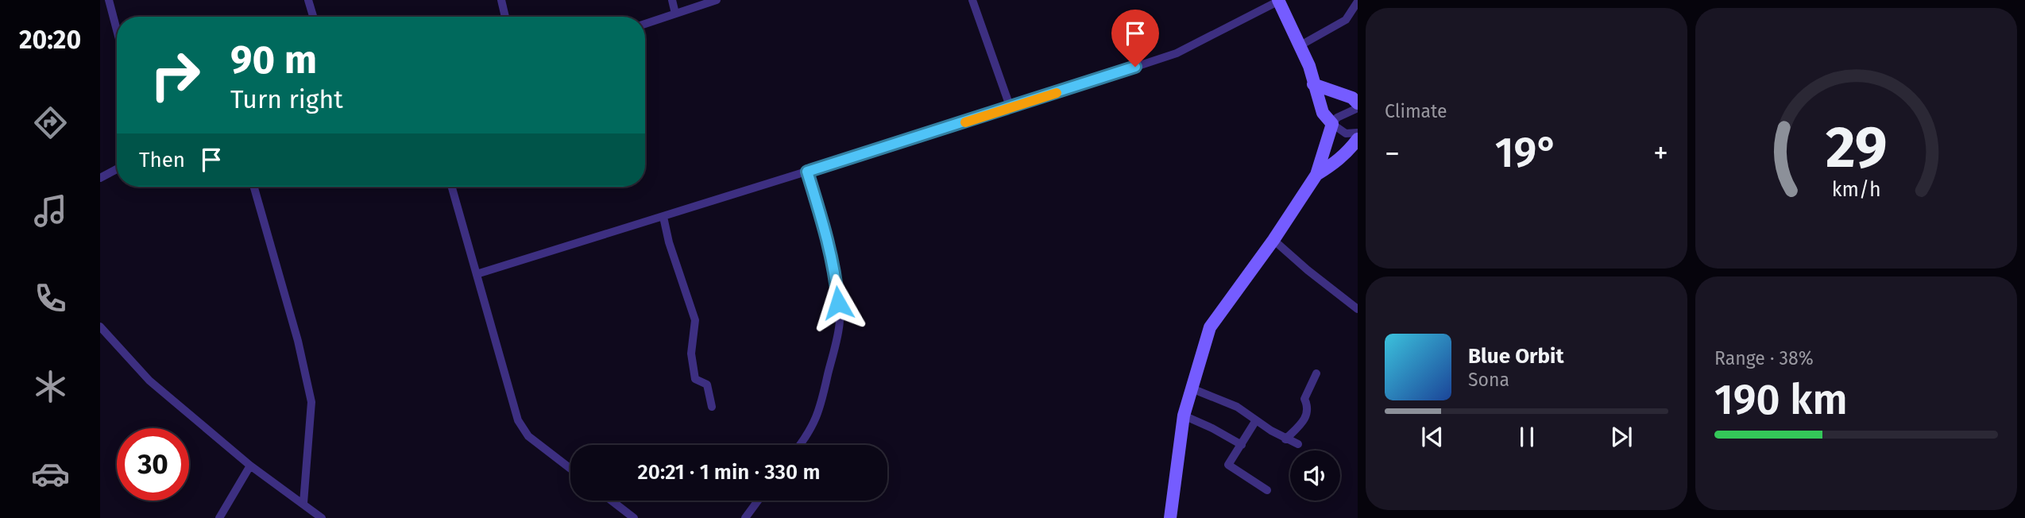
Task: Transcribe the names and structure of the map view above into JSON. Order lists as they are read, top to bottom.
{
  "page": {
    "tabs": "20:20",
    "tile": [
      "Climate",
      ["Range · 38%", "190 km"]
    ],
    "turn": ["90 m", "Turn right"],
    "heat": ["−", "19°", "+"],
    "then": "Then",
    "song": ["Blue Orbit", "Sona"],
    "limit": "30",
    "trip": "20:21 · 1 min · 330 m",
    "gauge": ["29", "km/h"]
  }
}
